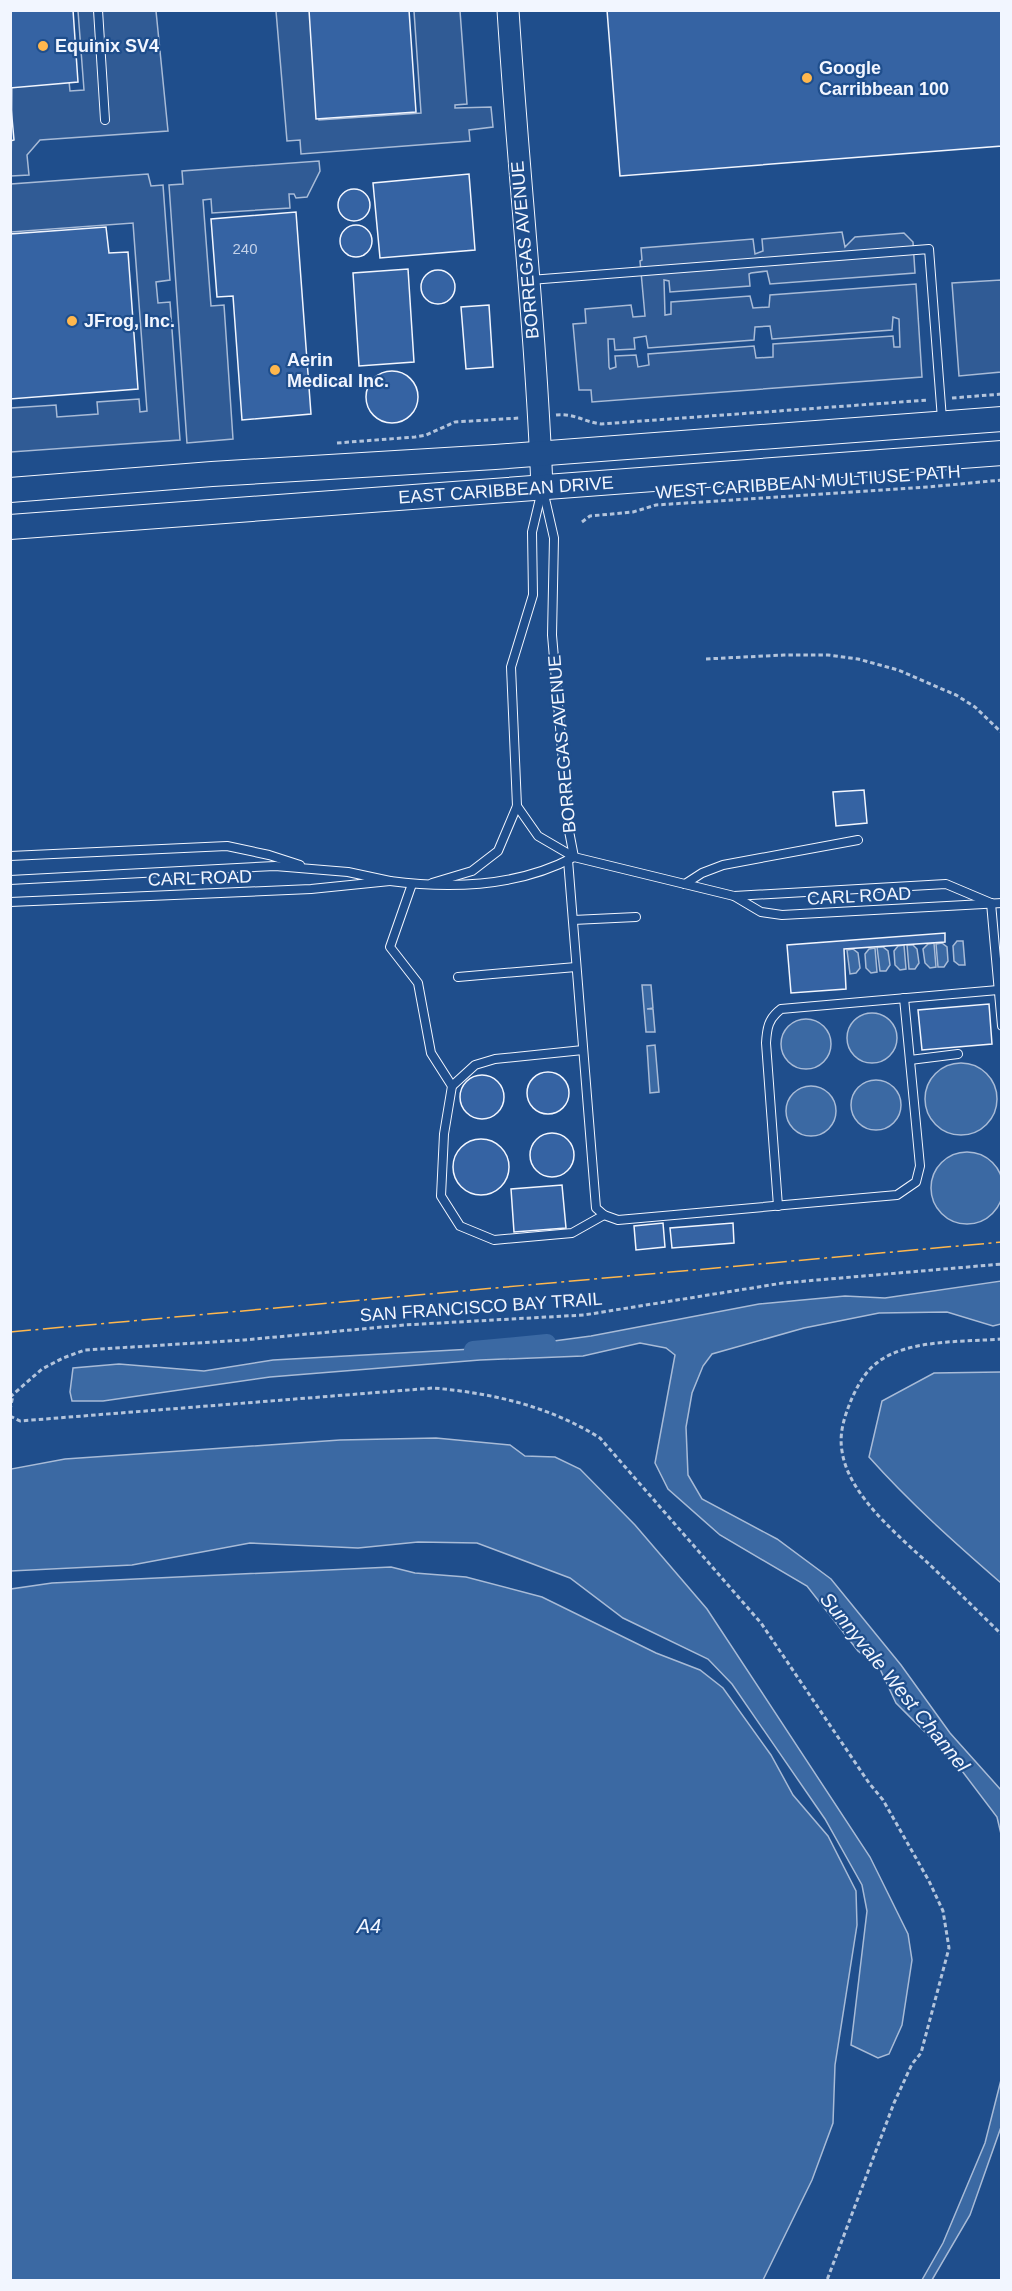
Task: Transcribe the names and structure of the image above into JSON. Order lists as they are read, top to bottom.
{
  "streets": {
    "main road": ["EAST CARIBBEAN DRIVE"],
    "street": ["BORREGAS AVENUE"],
    "lane": ["CARL ROAD"],
    "path": ["WEST CARIBBEAN MULTIUSE PATH", "SAN FRANCISCO BAY TRAIL"]
  },
  "crossings": [
    ["BORREGAS AVENUE", "EAST CARIBBEAN DRIVE"],
    ["BORREGAS AVENUE", "CARL ROAD"]
  ],
  "water": ["Sunnyvale West Channel", "A4"],
  "places": [
    "Equinix SV4",
    "Google Carribbean 100",
    "JFrog, Inc.",
    "Aerin Medical Inc."
  ],
  "house_numbers": ["240"]
}
